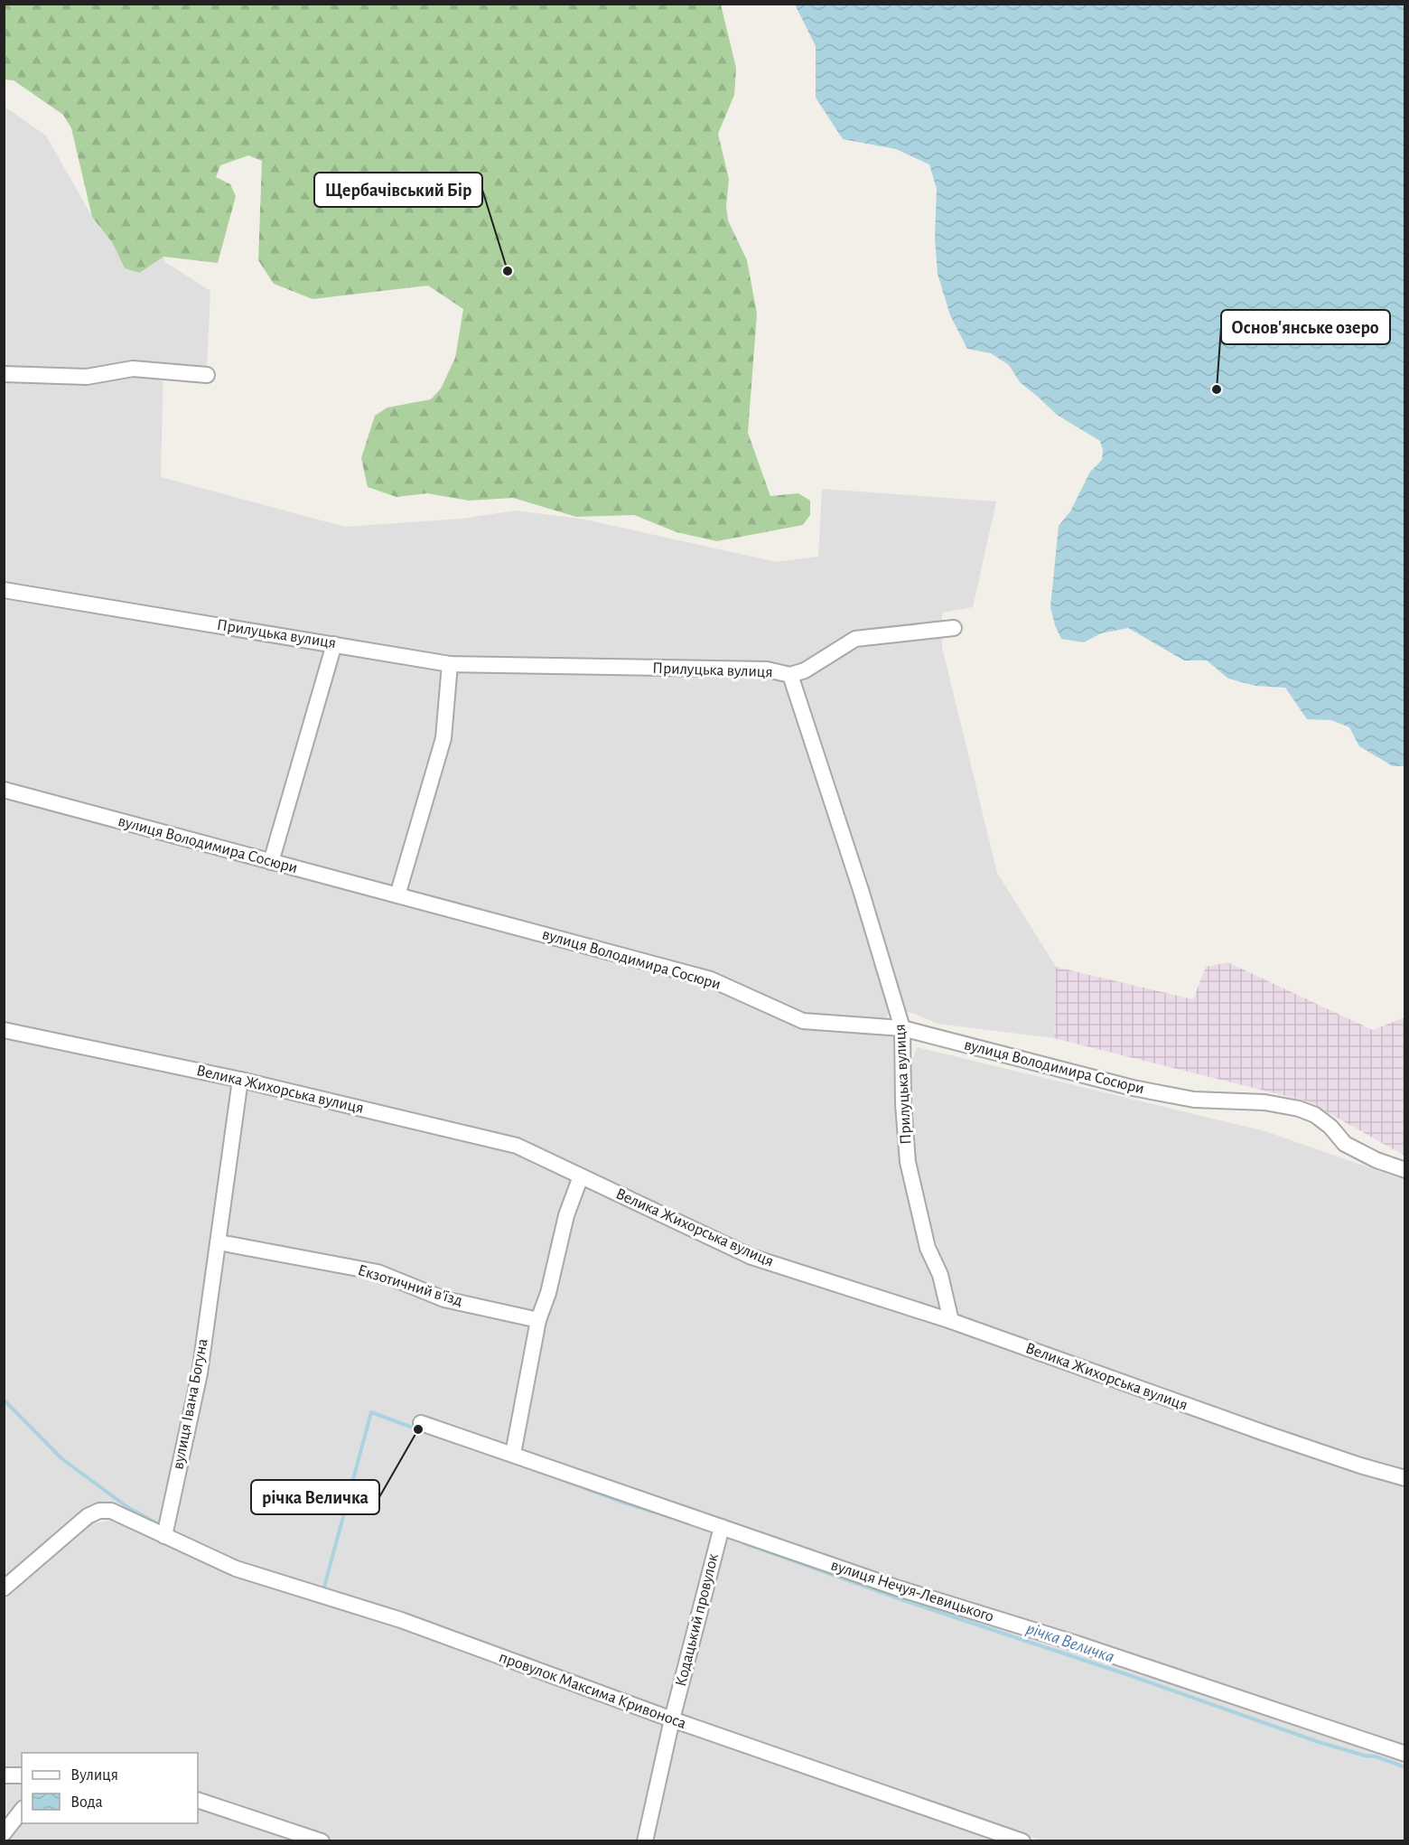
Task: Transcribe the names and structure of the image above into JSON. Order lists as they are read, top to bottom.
{
  "streets": {
    "street": [
      "Прилуцька вулиця",
      "вулиця Володимира Сосюри",
      "Велика Жихорська вулиця",
      "Екзотичний в'їзд",
      "вулиця Івана Богуна",
      "вулиця Нечуя-Левицького",
      "Кодацький провулок",
      "провулок Максима Кривоноса"
    ]
  },
  "crossings": [
    ["Прилуцька вулиця", "вулиця Володимира Сосюри"],
    ["Прилуцька вулиця", "Велика Жихорська вулиця"],
    ["Велика Жихорська вулиця", "вулиця Івана Богуна"],
    ["Екзотичний в'їзд", "вулиця Івана Богуна"],
    ["вулиця Івана Богуна", "провулок Максима Кривоноса"],
    ["вулиця Нечуя-Левицького", "Кодацький провулок"],
    ["Кодацький провулок", "провулок Максима Кривоноса"]
  ],
  "water": ["річка Величка"],
  "places": ["Щербачівський Бір", "Основ'янське озеро", "річка Величка"],
  "legend": ["Вулиця", "Вода"]
}
